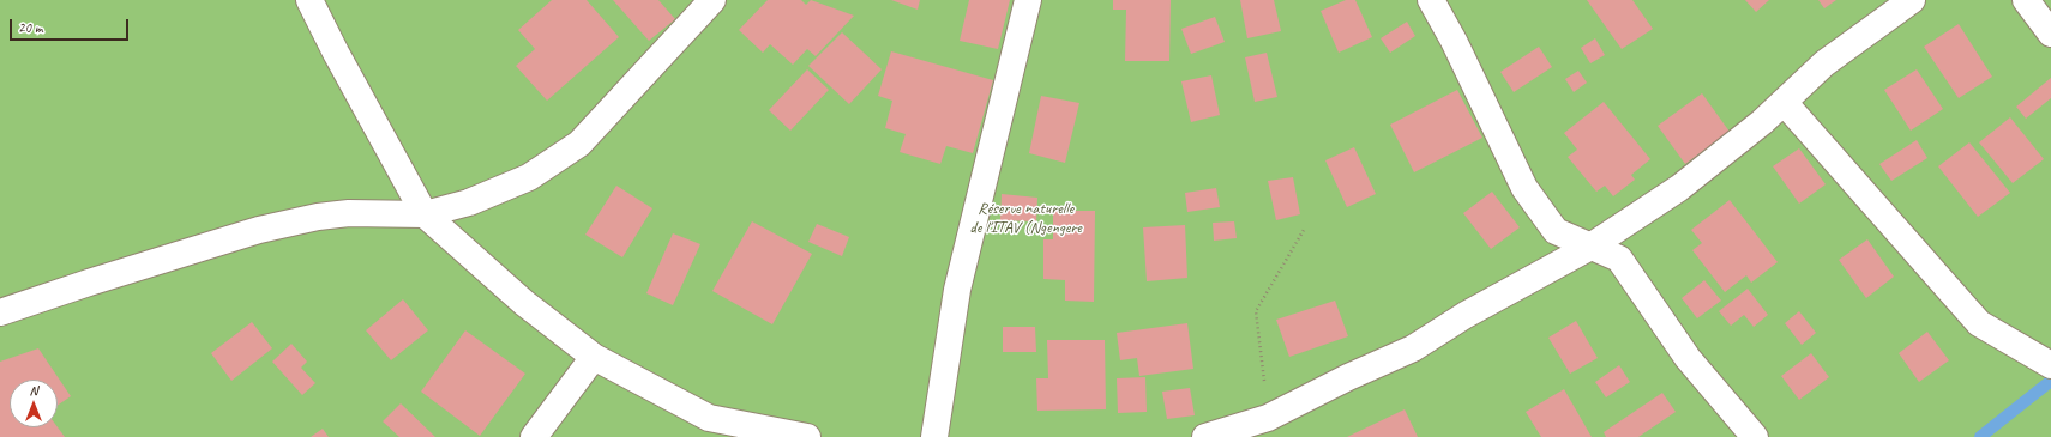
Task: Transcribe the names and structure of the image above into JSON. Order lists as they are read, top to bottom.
{
  "parks": ["Réserve naturelle de l'ITAV (Ngengere"],
  "scale_bar": "20 m",
  "north": "top"
}
